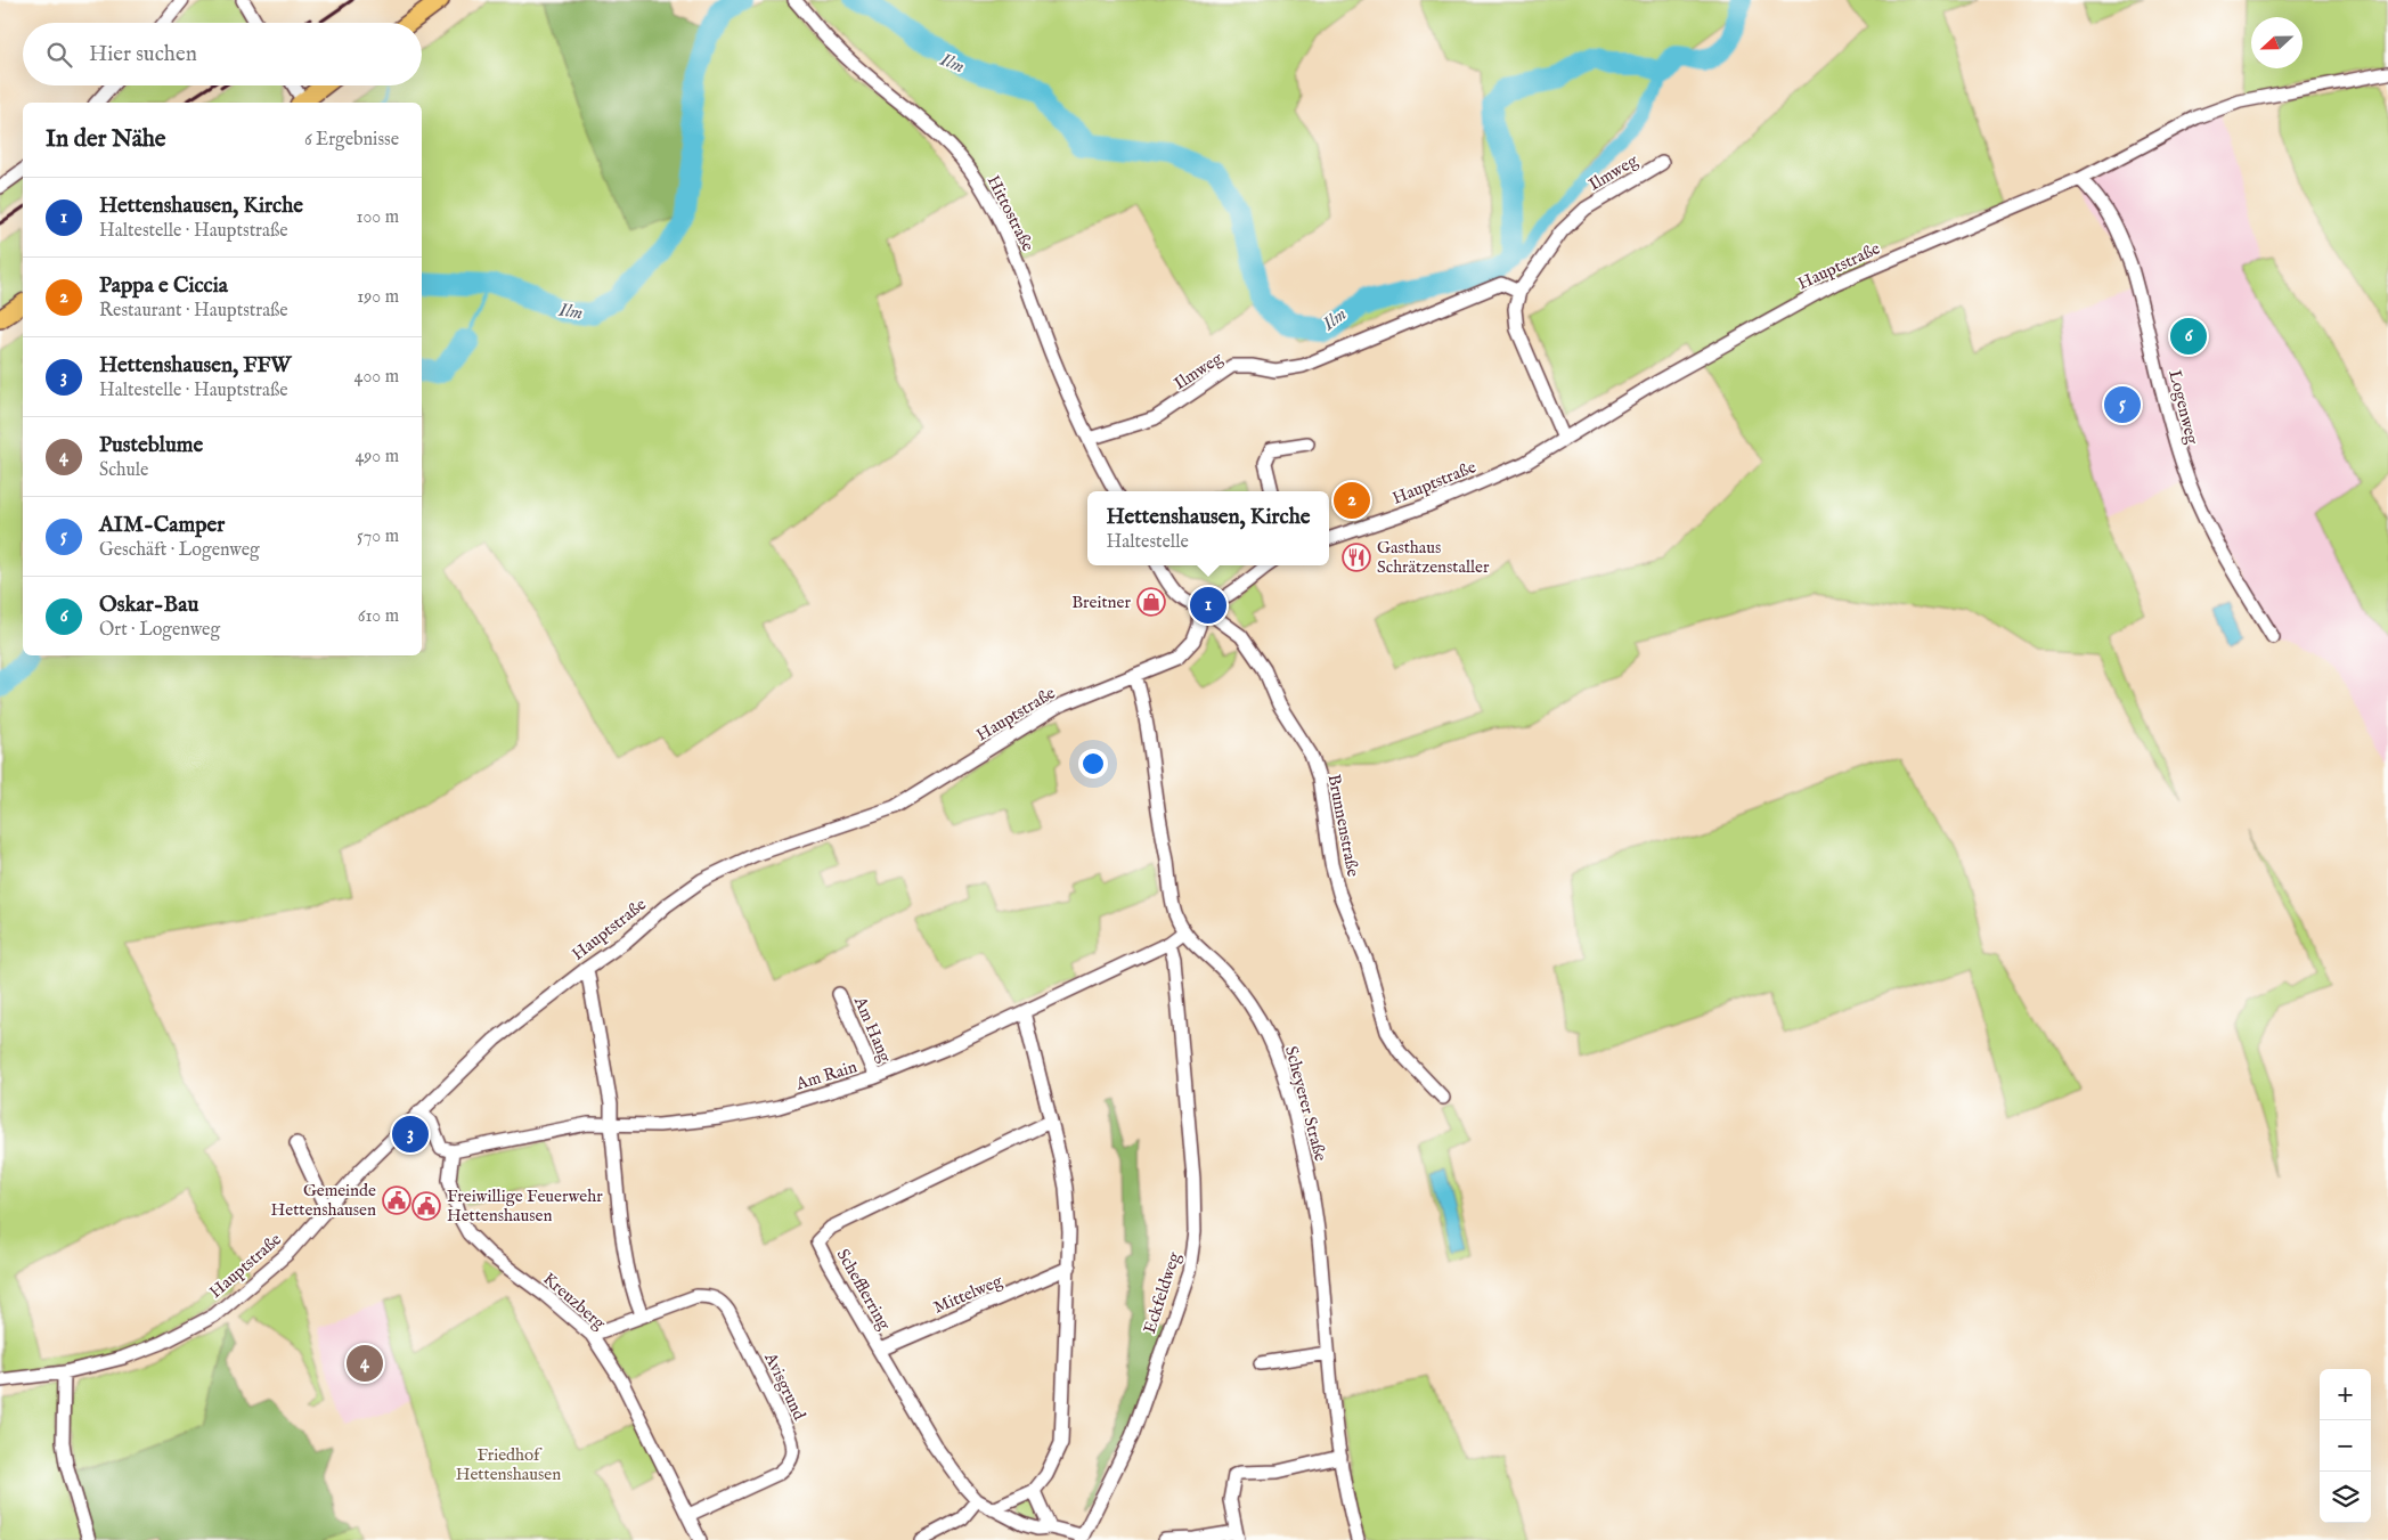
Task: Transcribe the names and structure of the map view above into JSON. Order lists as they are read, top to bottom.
{
  "streets": {
    "street": [
      "Ilmweg",
      "Hittostraße",
      "Hauptstraße",
      "Logenweg",
      "Brunnenstraße",
      "Am Hang",
      "Am Rain",
      "Scheyerer Straße",
      "Schefflerring",
      "Eckfeldweg",
      "Mittelweg",
      "Kreuzberg",
      "Avisgrund"
    ]
  },
  "crossings": [
    ["Ilmweg", "Hittostraße"],
    ["Ilmweg", "Hauptstraße"],
    ["Hauptstraße", "Logenweg"],
    ["Hauptstraße", "Brunnenstraße"],
    ["Hauptstraße", "Scheyerer Straße"],
    ["Am Hang", "Am Rain"],
    ["Am Rain", "Scheyerer Straße"],
    ["Am Rain", "Eckfeldweg"],
    ["Am Rain", "Kreuzberg"],
    ["Schefflerring", "Eckfeldweg"],
    ["Schefflerring", "Mittelweg"],
    ["Kreuzberg", "Avisgrund"]
  ],
  "water": ["Ilm"],
  "parks": ["Friedhof Hettenshausen"],
  "places": {
    "restaurant": ["Gasthaus Schrätzenstaller"],
    "shop": ["Breitner"],
    "public building": ["Gemeinde Hettenshausen", "Freiwillige Feuerwehr Hettenshausen"]
  },
  "north": "left",
  "page": {
    "search": "Hier suchen",
    "heading": ["In der Nähe", "6 Ergebnisse"],
    "list": [
      {
        "mark": "1",
        "name": "Hettenshausen, Kirche",
        "note": "Haltestelle · Hauptstraße",
        "value": "100 m"
      },
      {
        "mark": "2",
        "name": "Pappa e Ciccia",
        "note": "Restaurant · Hauptstraße",
        "value": "190 m"
      },
      {
        "mark": "3",
        "name": "Hettenshausen, FFW",
        "note": "Haltestelle · Hauptstraße",
        "value": "400 m"
      },
      {
        "mark": "4",
        "name": "Pusteblume",
        "note": "Schule",
        "value": "490 m"
      },
      {
        "mark": "5",
        "name": "AIM-Camper",
        "note": "Geschäft · Logenweg",
        "value": "570 m"
      },
      {
        "mark": "6",
        "name": "Oskar-Bau",
        "note": "Ort · Logenweg",
        "value": "610 m"
      }
    ],
    "pins": [
      "6",
      "5",
      "2",
      "1",
      "3",
      "4"
    ],
    "popup": ["Hettenshausen, Kirche", "Haltestelle"],
    "map_buttons": ["+", "−"]
  }
}
